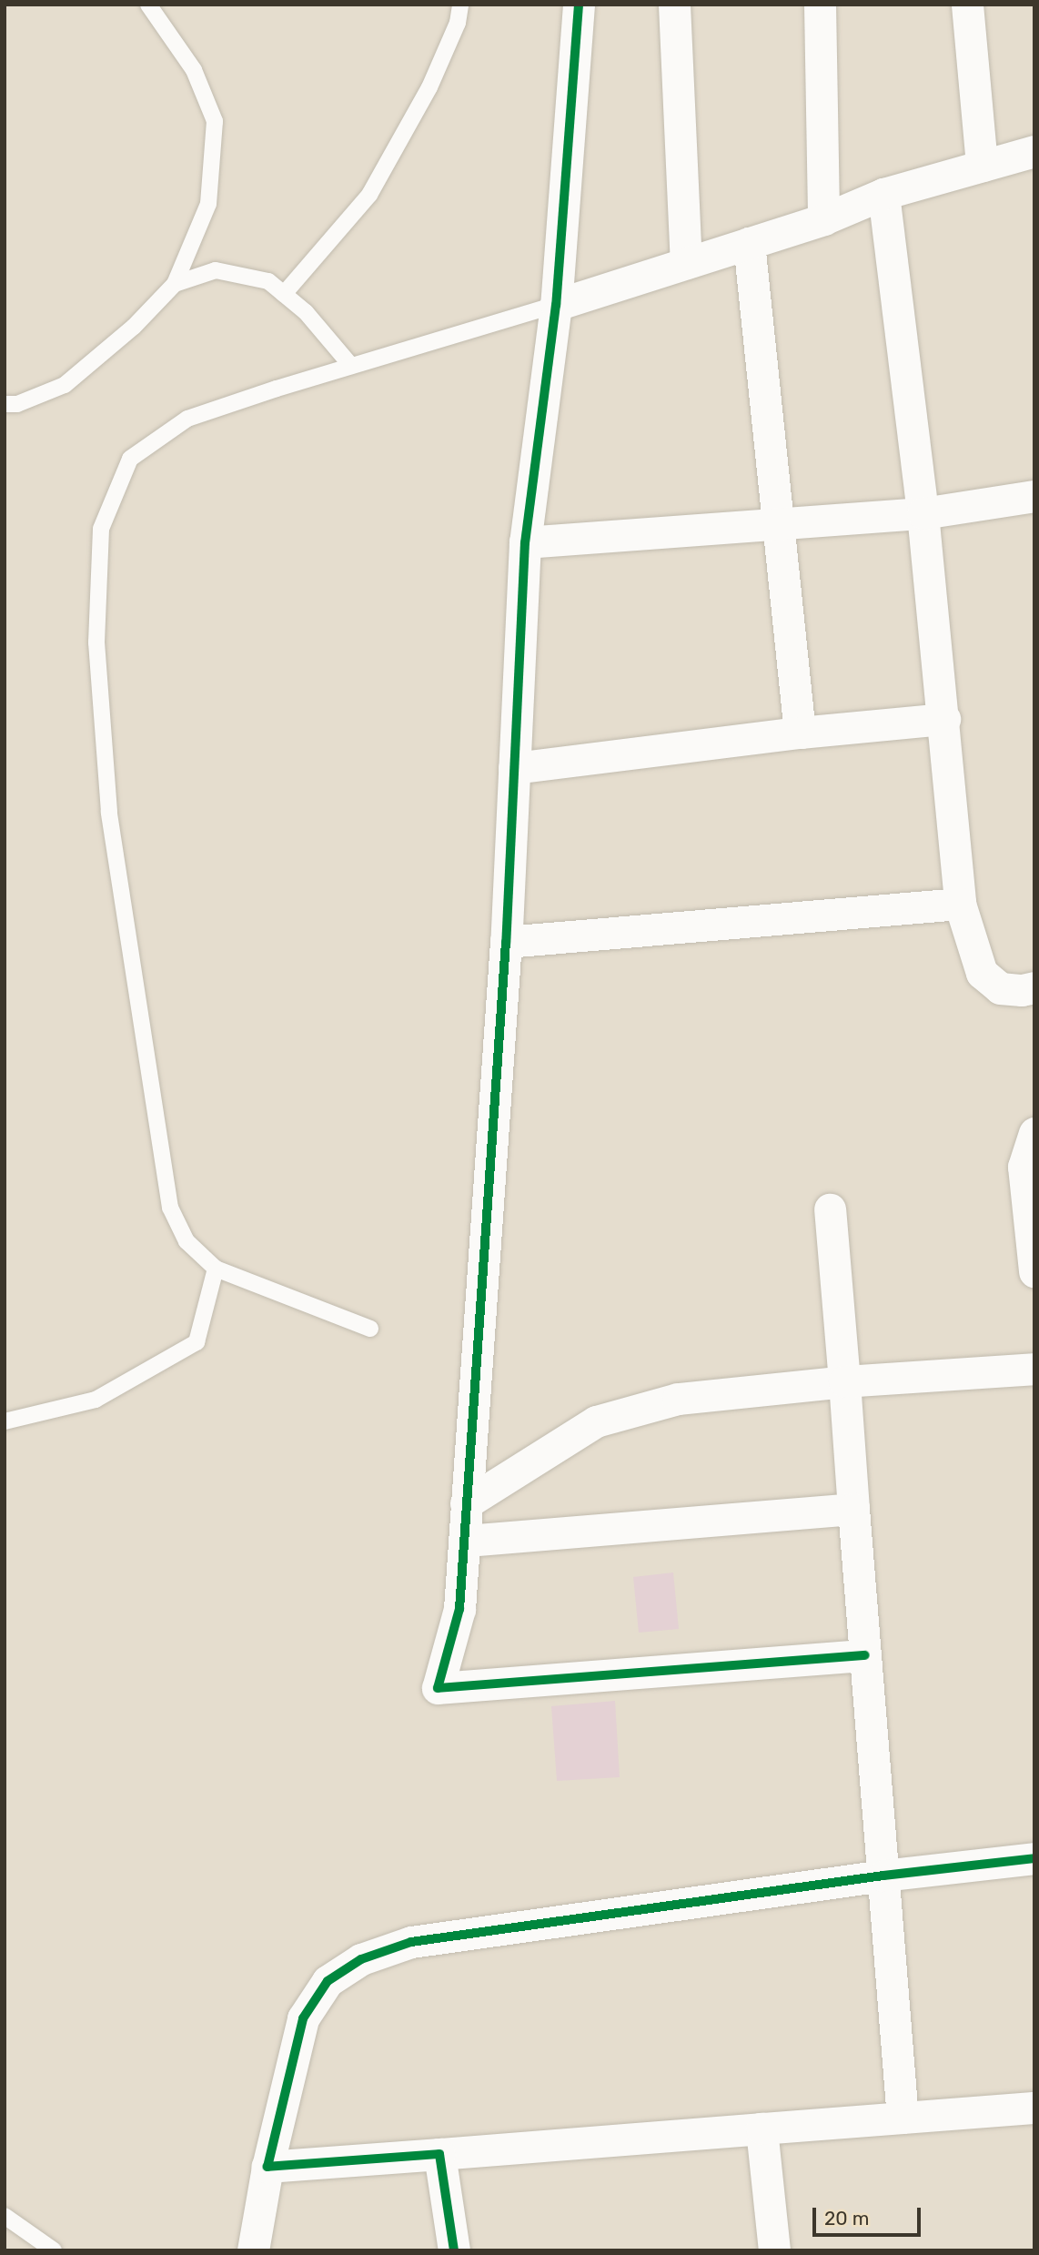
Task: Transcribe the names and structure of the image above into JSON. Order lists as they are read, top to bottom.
{
  "scale_bar": "20 m"
}
